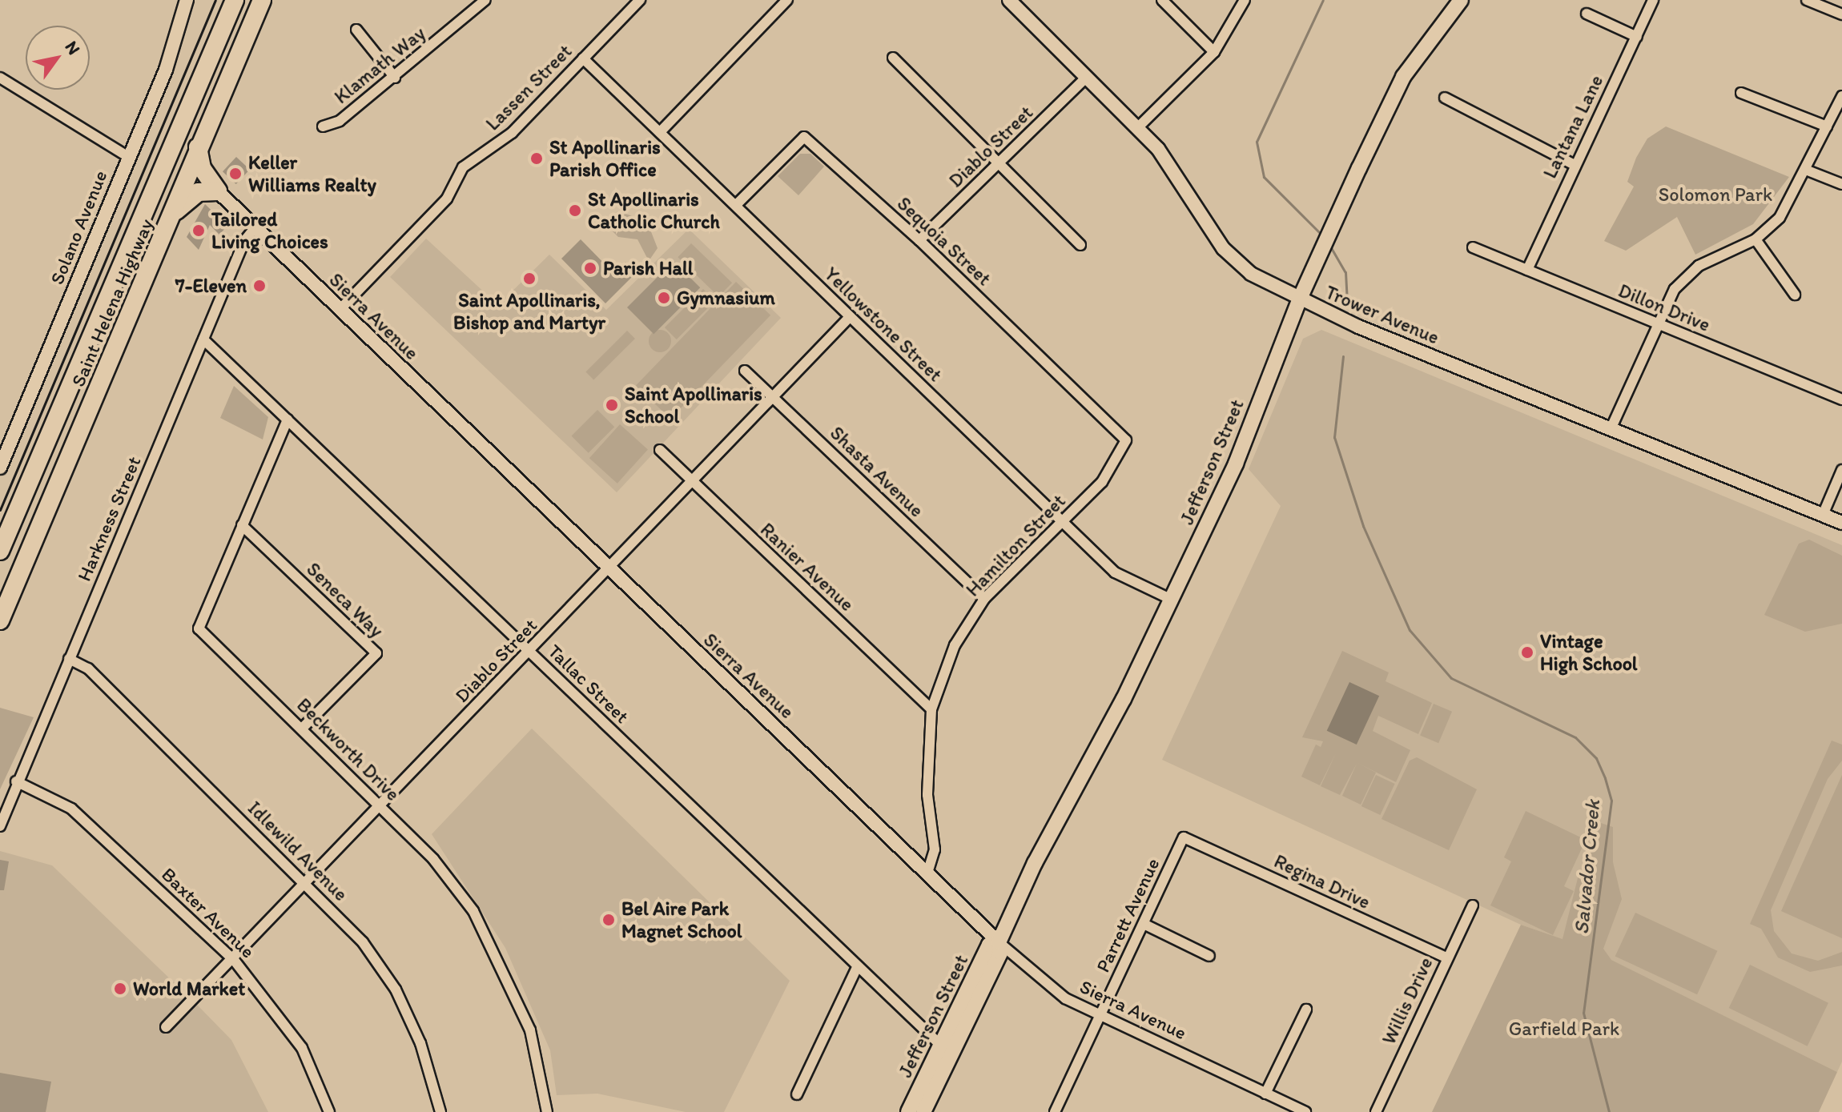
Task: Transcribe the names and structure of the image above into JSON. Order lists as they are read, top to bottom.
{
  "streets": {
    "highway": ["Saint Helena Highway"],
    "main road": ["Jefferson Street"],
    "street": [
      "Klamath Way",
      "Lassen Street",
      "Lantana Lane",
      "Diablo Street",
      "Solano Avenue",
      "Sequoia Street",
      "Dillon Drive",
      "Trower Avenue",
      "Sierra Avenue",
      "Yellowstone Street",
      "Shasta Avenue",
      "Harkness Street",
      "Hamilton Street",
      "Ranier Avenue",
      "Seneca Way",
      "Tallac Street",
      "Beckworth Drive",
      "Idlewild Avenue",
      "Regina Drive",
      "Baxter Avenue",
      "Parrett Avenue",
      "Willis Drive"
    ]
  },
  "crossings": [
    ["Lassen Street", "Sierra Avenue"],
    ["Lassen Street", "Yellowstone Street"],
    ["Lantana Lane", "Dillon Drive"],
    ["Diablo Street", "Sequoia Street"],
    ["Diablo Street", "Trower Avenue"],
    ["Diablo Street", "Sierra Avenue"],
    ["Diablo Street", "Yellowstone Street"],
    ["Diablo Street", "Shasta Avenue"],
    ["Diablo Street", "Ranier Avenue"],
    ["Diablo Street", "Tallac Street"],
    ["Diablo Street", "Beckworth Drive"],
    ["Diablo Street", "Idlewild Avenue"],
    ["Diablo Street", "Baxter Avenue"],
    ["Sequoia Street", "Yellowstone Street"],
    ["Sequoia Street", "Hamilton Street"],
    ["Trower Avenue", "Jefferson Street"],
    ["Sierra Avenue", "Jefferson Street"],
    ["Sierra Avenue", "Harkness Street"],
    ["Sierra Avenue", "Hamilton Street"],
    ["Sierra Avenue", "Parrett Avenue"],
    ["Yellowstone Street", "Jefferson Street"],
    ["Yellowstone Street", "Hamilton Street"],
    ["Jefferson Street", "Tallac Street"],
    ["Shasta Avenue", "Hamilton Street"],
    ["Harkness Street", "Tallac Street"],
    ["Harkness Street", "Idlewild Avenue"],
    ["Harkness Street", "Baxter Avenue"],
    ["Hamilton Street", "Ranier Avenue"],
    ["Seneca Way", "Beckworth Drive"],
    ["Tallac Street", "Beckworth Drive"],
    ["Regina Drive", "Parrett Avenue"],
    ["Regina Drive", "Willis Drive"]
  ],
  "water": ["Salvador Creek"],
  "parks": ["Solomon Park", "Garfield Park"],
  "places": [
    "St Apollinaris Parish Office",
    "Keller Williams Realty",
    "St Apollinaris Catholic Church",
    "Tailored Living Choices",
    "Parish Hall",
    "Saint Apollinaris, Bishop and Martyr",
    "7-Eleven",
    "Gymnasium",
    "Saint Apollinaris School",
    "Vintage High School",
    "Bel Aire Park Magnet School",
    "World Market"
  ],
  "north": "top right"
}
